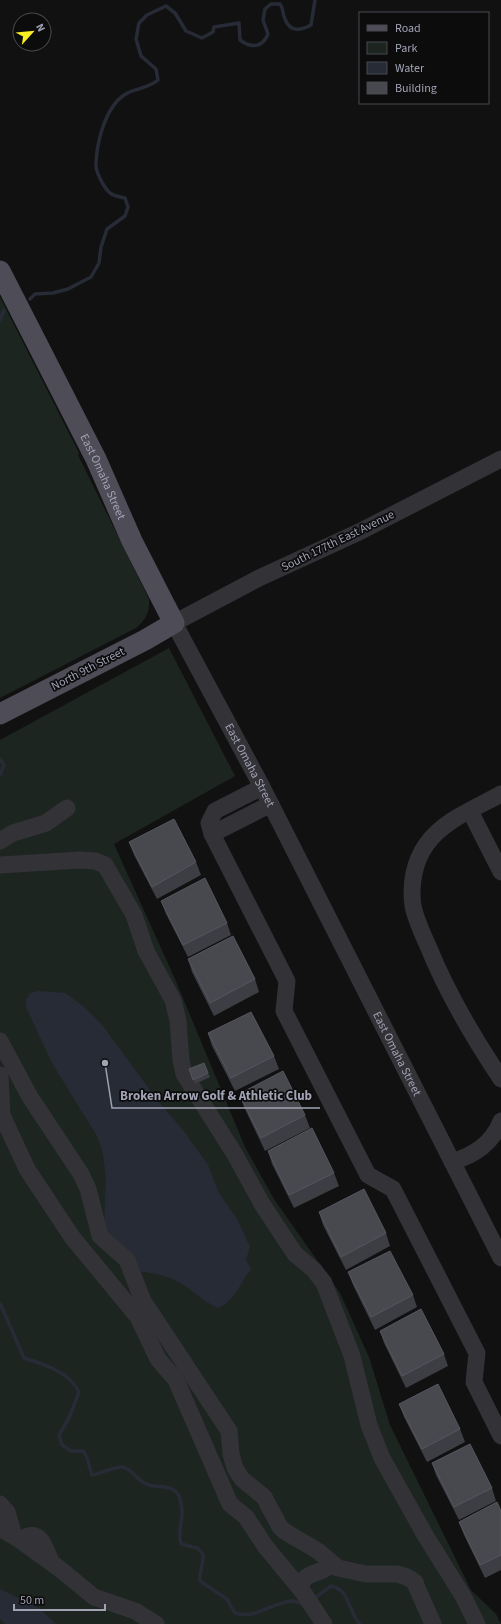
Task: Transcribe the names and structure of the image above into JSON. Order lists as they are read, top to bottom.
{
  "streets": {
    "main road": ["East Omaha Street", "North 9th Street"],
    "street": ["South 177th East Avenue"]
  },
  "crossings": [
    ["East Omaha Street", "South 177th East Avenue"],
    ["East Omaha Street", "North 9th Street"],
    ["South 177th East Avenue", "North 9th Street"]
  ],
  "places": ["Broken Arrow Golf & Athletic Club"],
  "legend": [
    "Road",
    "Park",
    "Water",
    "Building"
  ],
  "scale_bar": "50 m",
  "north": "top right"
}
